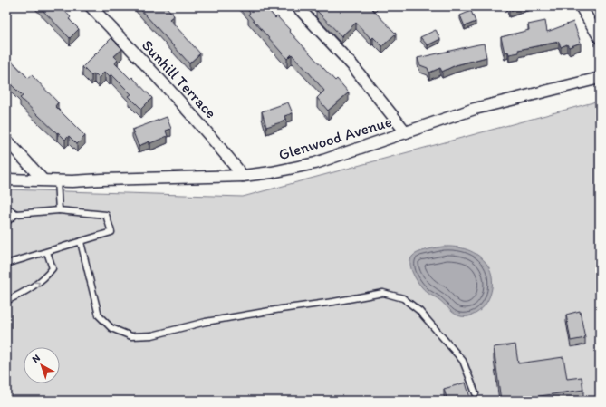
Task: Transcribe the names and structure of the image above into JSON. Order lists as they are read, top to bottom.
{
  "streets": {
    "street": ["Sunhill Terrace", "Glenwood Avenue"]
  },
  "crossings": [
    ["Sunhill Terrace", "Glenwood Avenue"]
  ],
  "north": "top left"
}
